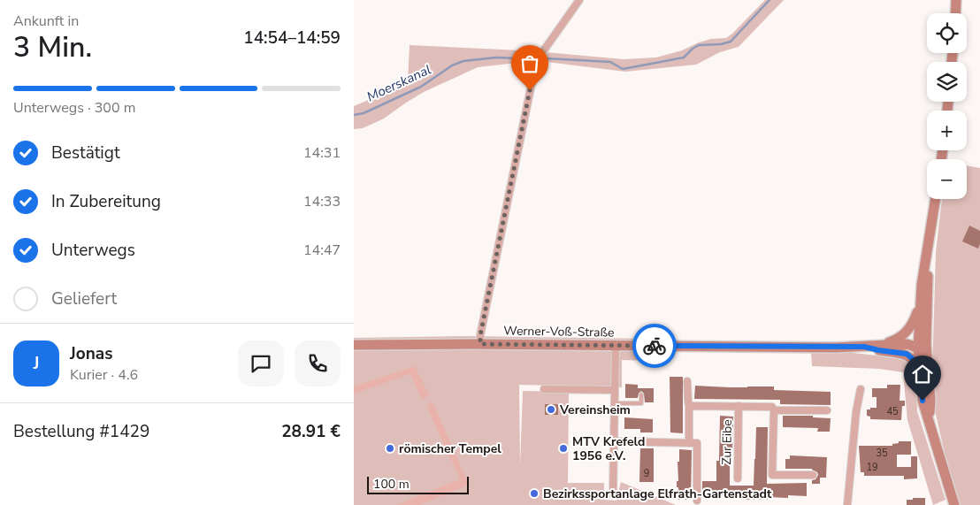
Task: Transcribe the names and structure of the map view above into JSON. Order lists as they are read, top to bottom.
{
  "streets": {
    "main road": ["Werner-Voß-Straße"],
    "street": ["Zur Eibe"]
  },
  "water": ["Moerskanal"],
  "places": [
    "Vereinsheim",
    "römischer Tempel",
    "MTV Krefeld 1956 e.V.",
    "Bezirkssportanlage Elfrath-Gartenstadt"
  ],
  "house_numbers": [
    "45",
    "35",
    "19",
    "9"
  ],
  "scale_bar": "100 m",
  "page": {
    "heading": ["3 Min.", "Ankunft in", "14:54–14:59"],
    "panel": [
      "Jonas",
      "Kurier · 4.6",
      "Bestellung #1429",
      "28.91 €"
    ],
    "map_buttons": ["+", "−"],
    "bar": "Unterwegs · 300 m",
    "list": [
      ["Bestätigt", "14:31"],
      ["In Zubereitung", "14:33"],
      ["Unterwegs", "14:47"],
      "Geliefert"
    ],
    "round": "J",
    "scale": "100 m"
  }
}
